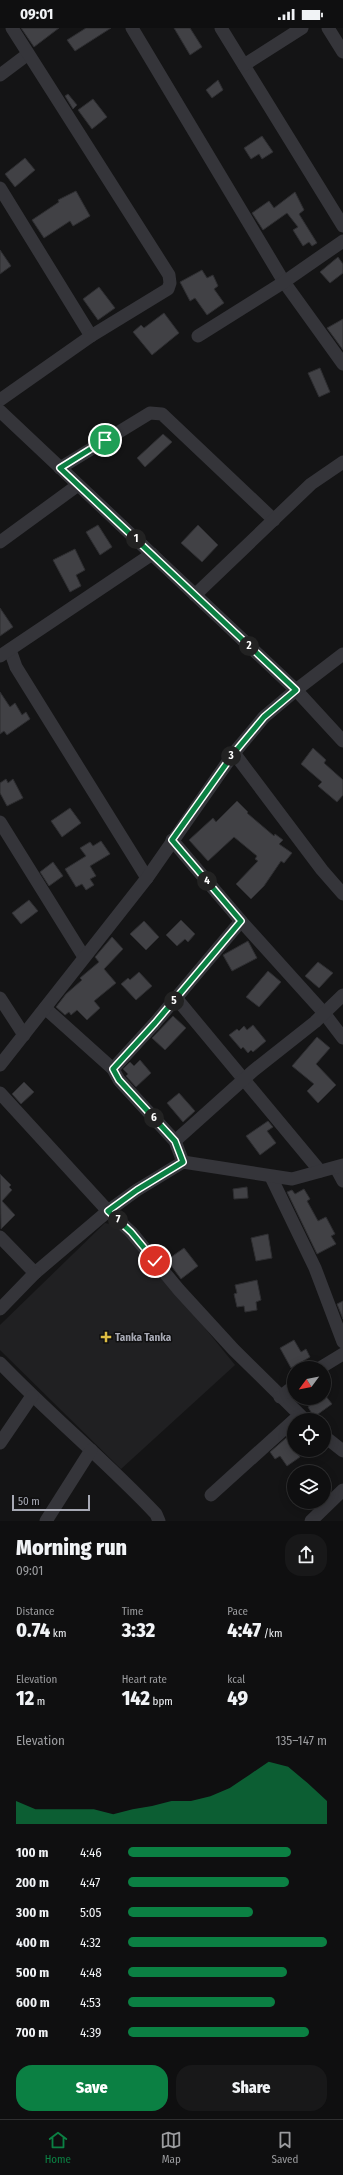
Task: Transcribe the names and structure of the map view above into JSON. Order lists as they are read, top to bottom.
{
  "places": {
    "health": ["Tanka Tanka"]
  },
  "scale_bar": "50 m",
  "north": "bottom left",
  "page": {
    "status": "09:01",
    "pins": [
      "1",
      "2",
      "3",
      "4",
      "5",
      "6",
      "7"
    ],
    "scale": "50 m",
    "heading": ["Morning run", "09:01"],
    "stats": [
      ["Distance", "0.74 km"],
      ["Time", "3:32"],
      ["Pace", "4:47 /km"],
      ["Elevation", "12 m"],
      ["Heart rate", "142 bpm"],
      ["kcal", "49"]
    ],
    "chart": ["Elevation", "135–147 m"],
    "list": [
      {
        "name": "100 m",
        "note": "4:46"
      },
      {
        "name": "200 m",
        "note": "4:47"
      },
      {
        "name": "300 m",
        "note": "5:05"
      },
      {
        "name": "400 m",
        "note": "4:32"
      },
      {
        "name": "500 m",
        "note": "4:48"
      },
      {
        "name": "600 m",
        "note": "4:53"
      },
      {
        "name": "700 m",
        "note": "4:39"
      }
    ],
    "buttons": ["Save", "Share"],
    "tabs": ["Home", "Map", "Saved"]
  }
}
